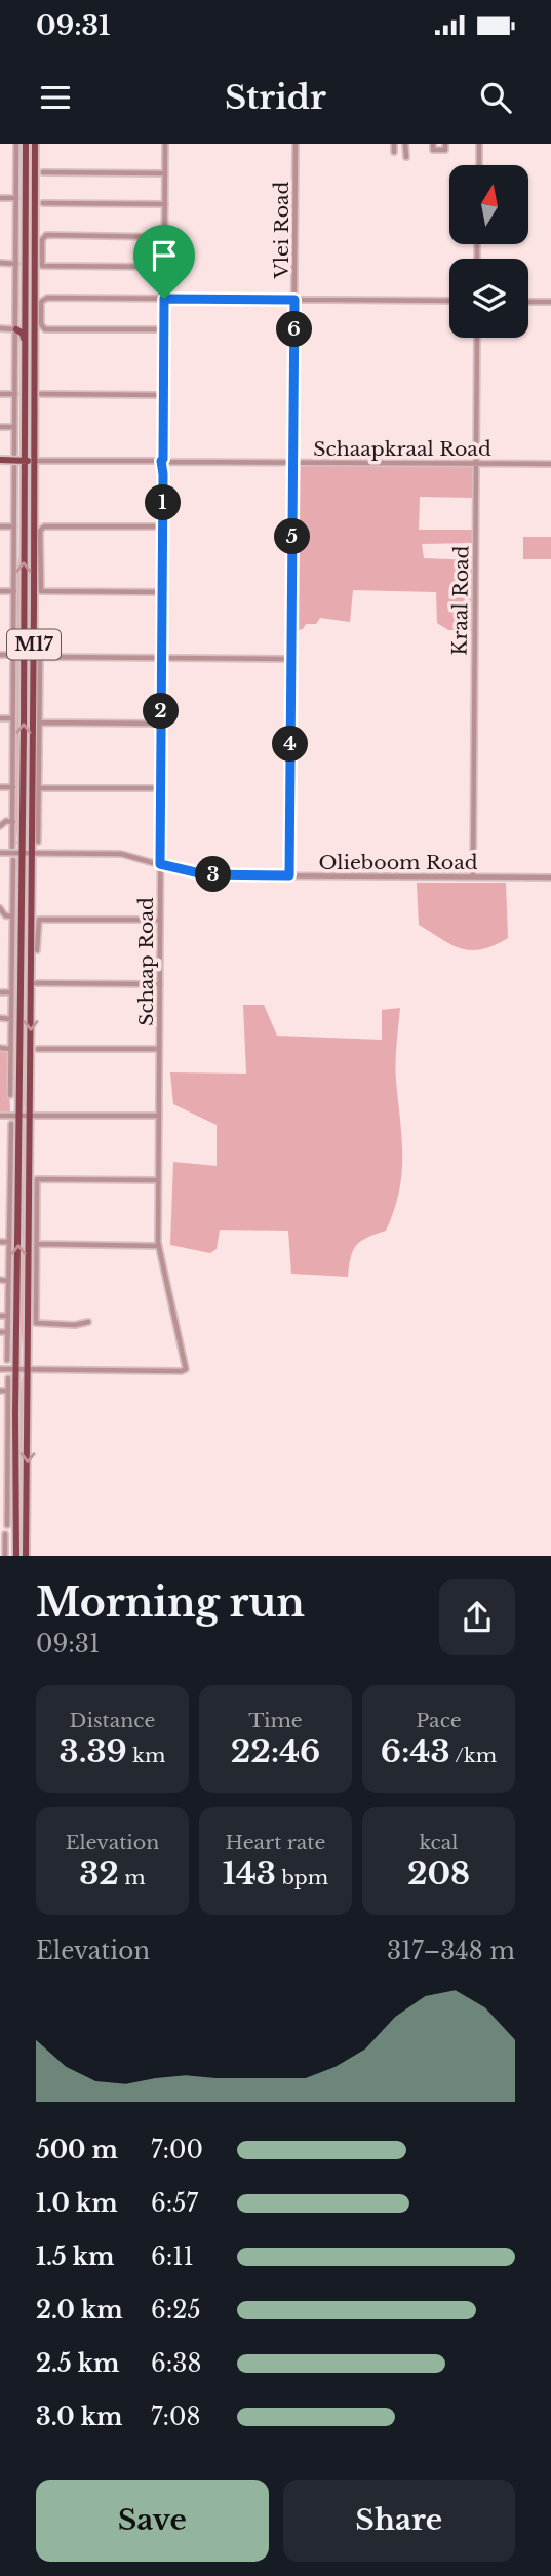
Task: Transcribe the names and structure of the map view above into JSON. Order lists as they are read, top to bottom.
{
  "streets": {
    "main road": ["M17"],
    "street": [
      "Vlei Road",
      "Schaapkraal Road",
      "Kraal Road",
      "Olieboom Road",
      "Schaap Road"
    ]
  },
  "crossings": [
    ["Vlei Road", "Schaapkraal Road"],
    ["Vlei Road", "Olieboom Road"],
    ["Schaapkraal Road", "Kraal Road"],
    ["Schaapkraal Road", "M17"],
    ["Schaapkraal Road", "Schaap Road"],
    ["Kraal Road", "Olieboom Road"],
    ["M17", "Olieboom Road"],
    ["M17", "Schaap Road"],
    ["Olieboom Road", "Schaap Road"]
  ],
  "north": "top",
  "page": {
    "status": "09:31",
    "header": "Stridr",
    "pins": [
      "6",
      "1",
      "5",
      "2",
      "4",
      "3"
    ],
    "heading": ["Morning run", "09:31"],
    "stats": [
      ["Distance", "3.39 km"],
      ["Time", "22:46"],
      ["Pace", "6:43 /km"],
      ["Elevation", "32 m"],
      ["Heart rate", "143 bpm"],
      ["kcal", "208"]
    ],
    "chart": ["Elevation", "317–348 m"],
    "list": [
      {
        "name": "500 m",
        "note": "7:00"
      },
      {
        "name": "1.0 km",
        "note": "6:57"
      },
      {
        "name": "1.5 km",
        "note": "6:11"
      },
      {
        "name": "2.0 km",
        "note": "6:25"
      },
      {
        "name": "2.5 km",
        "note": "6:38"
      },
      {
        "name": "3.0 km",
        "note": "7:08"
      }
    ],
    "buttons": ["Save", "Share"]
  }
}
